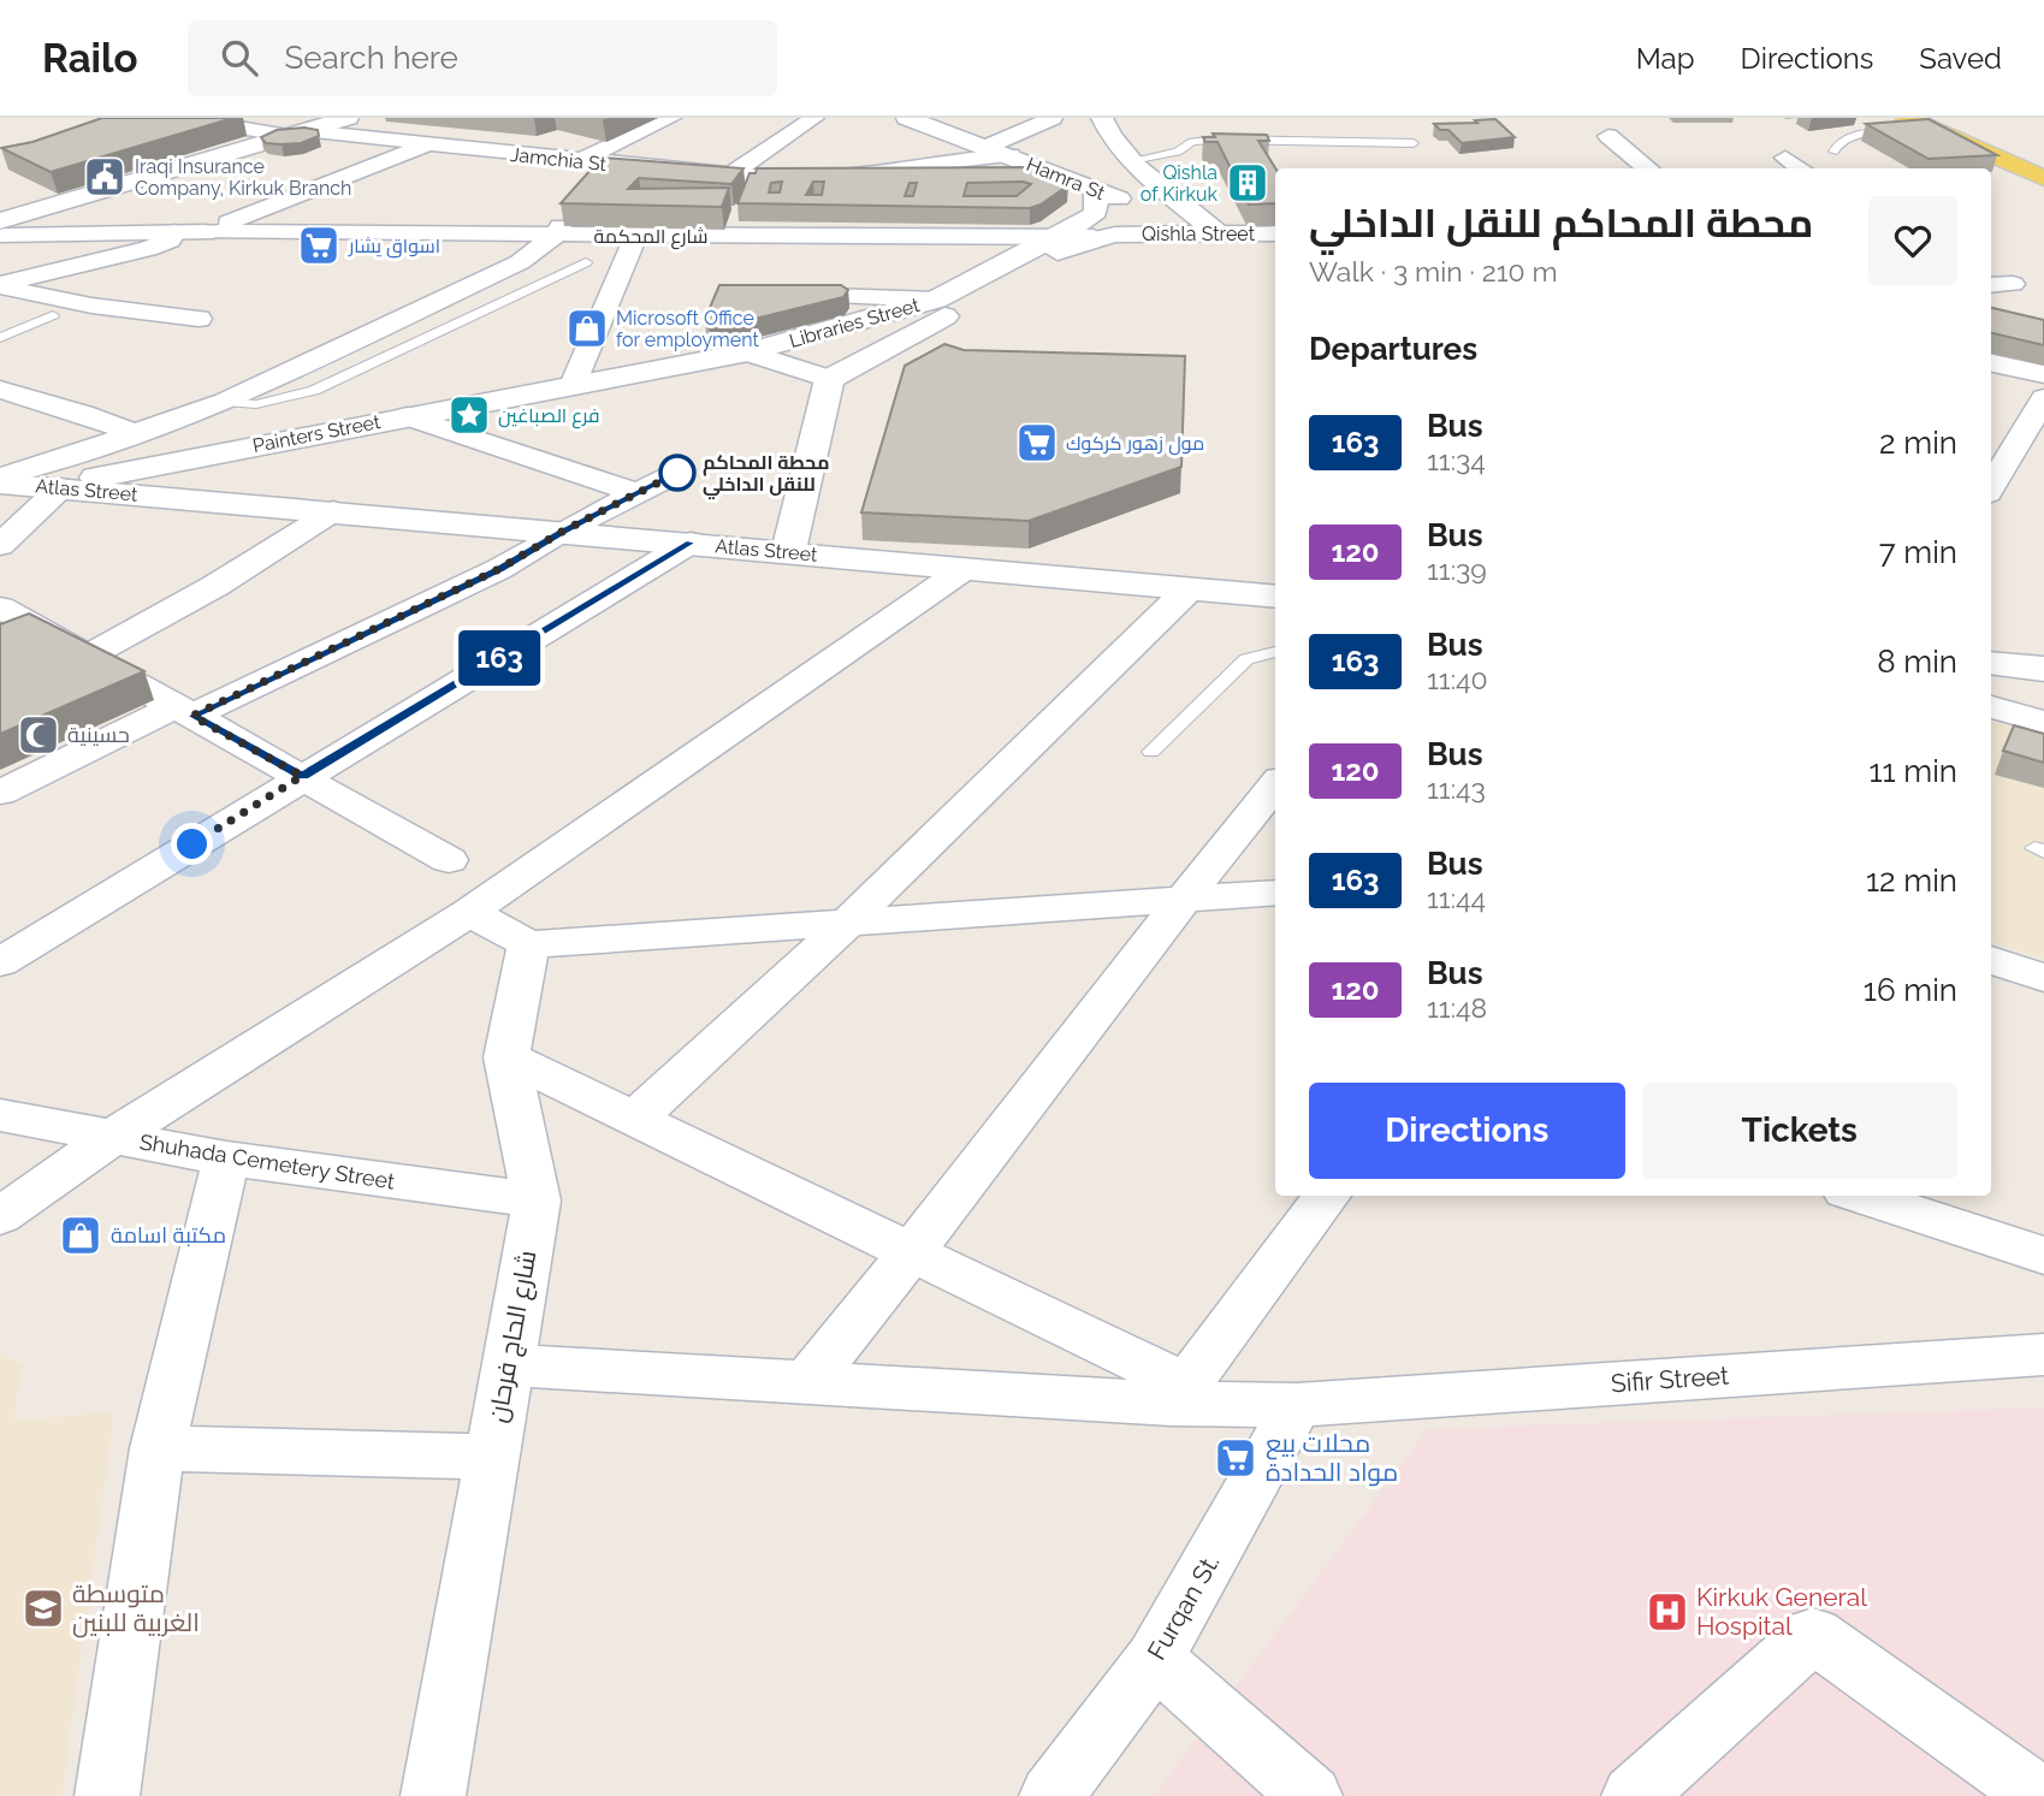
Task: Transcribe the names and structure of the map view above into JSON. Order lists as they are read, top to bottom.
{
  "streets": {
    "street": [
      "Jamchia St",
      "Hamra St",
      "Qishla Street",
      "شارع المحكمة",
      "Libraries Street",
      "Painters Street",
      "Atlas Street",
      "Shuhada Cemetery Street",
      "شارع الحاج فرحان",
      "Sifir Street",
      "Furqan St."
    ]
  },
  "crossings": [
    ["Jamchia St", "Hamra St"],
    ["Hamra St", "Qishla Street"],
    ["Hamra St", "Libraries Street"],
    ["Qishla Street", "شارع المحكمة"],
    ["Qishla Street", "Libraries Street"],
    ["شارع المحكمة", "Libraries Street"],
    ["Libraries Street", "Painters Street"],
    ["Painters Street", "Atlas Street"],
    ["Shuhada Cemetery Street", "شارع الحاج فرحان"],
    ["شارع الحاج فرحان", "Sifir Street"],
    ["Sifir Street", "Furqan St."]
  ],
  "places": {
    "public building": ["Iraqi Insurance Company, Kirkuk Branch"],
    "building": ["Qishla of Kirkuk"],
    "supermarket": ["اسواق يشار", "مول زهور كركوك", "محلات بيع مواد الحدادة"],
    "shop": ["Microsoft Office for employment", "مكتبة اسامة"],
    "place": ["فرع الصباغين"],
    "other": ["محطة المحاكم للنقل الداخلي"],
    "mosque": ["حسينية"],
    "school or university": ["متوسطة الغربية للبنين"],
    "hospital": ["Kirkuk General Hospital"]
  },
  "lines": ["bus line 163"],
  "page": {
    "header": "Railo",
    "search": "Search here",
    "nav": ["Map", "Directions", "Saved"],
    "on_map": "163",
    "heading": [
      ["محطة المحاكم للنقل الداخلي", "Walk · 3 min · 210 m"],
      "Departures"
    ],
    "list": [
      {
        "mark": "163",
        "name": "Bus",
        "note": "11:34",
        "value": "2 min"
      },
      {
        "mark": "120",
        "name": "Bus",
        "note": "11:39",
        "value": "7 min"
      },
      {
        "mark": "163",
        "name": "Bus",
        "note": "11:40",
        "value": "8 min"
      },
      {
        "mark": "120",
        "name": "Bus",
        "note": "11:43",
        "value": "11 min"
      },
      {
        "mark": "163",
        "name": "Bus",
        "note": "11:44",
        "value": "12 min"
      },
      {
        "mark": "120",
        "name": "Bus",
        "note": "11:48",
        "value": "16 min"
      }
    ],
    "buttons": ["Directions", "Tickets"]
  }
}
